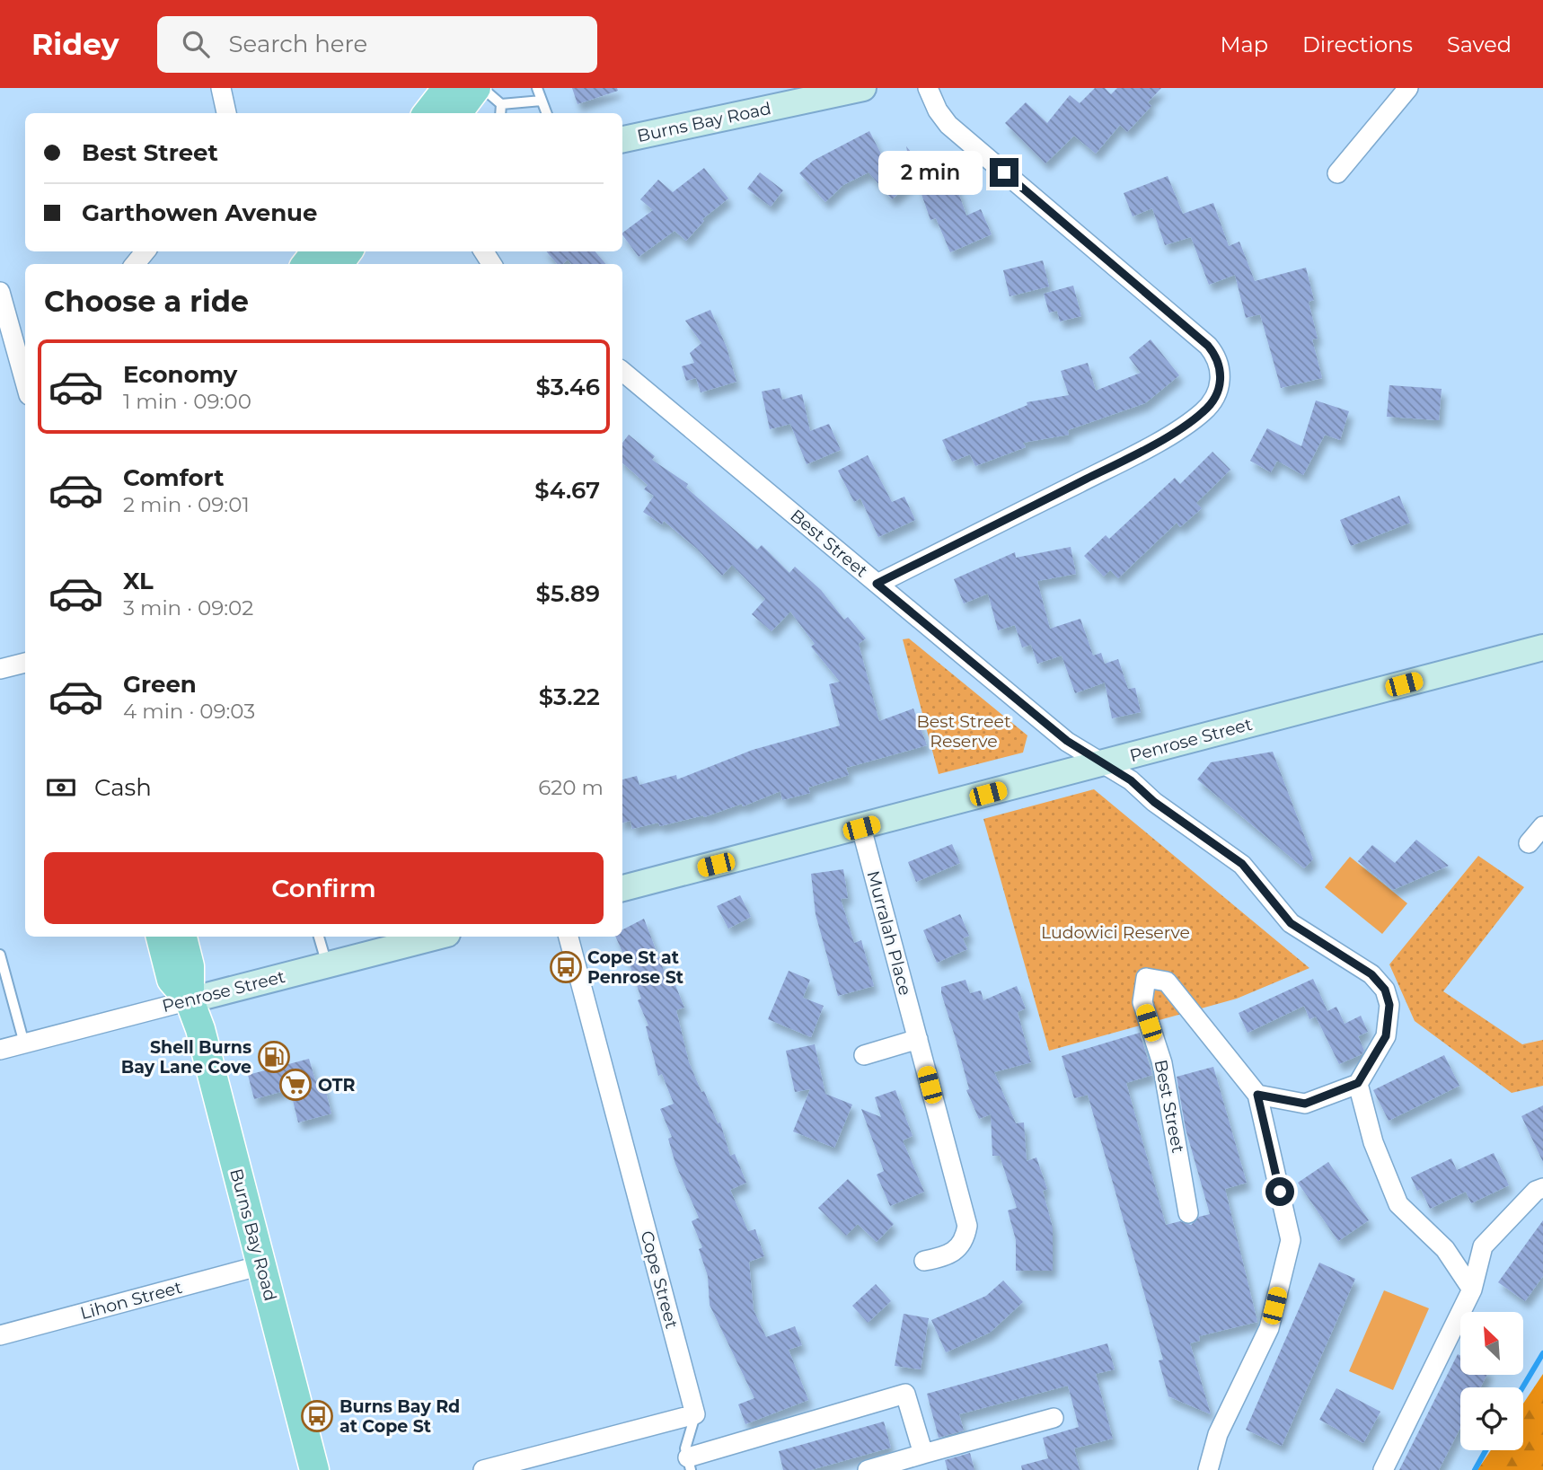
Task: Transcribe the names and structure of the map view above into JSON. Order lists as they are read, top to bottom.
{
  "streets": {
    "main road": ["Burns Bay Road", "Penrose Street"],
    "street": [
      "Best Street",
      "Murralah Place",
      "Cope Street",
      "Lihon Street"
    ]
  },
  "crossings": [
    ["Burns Bay Road", "Penrose Street"],
    ["Burns Bay Road", "Lihon Street"],
    ["Best Street", "Penrose Street"],
    ["Penrose Street", "Murralah Place"]
  ],
  "parks": ["Best Street Reserve", "Ludowici Reserve"],
  "places": {
    "bus stop": ["Cope St at Penrose St", "Burns Bay Rd at Cope St"],
    "fuel station": ["Shell Burns Bay Lane Cove"],
    "supermarket": ["OTR"]
  },
  "north": "top left",
  "page": {
    "header": "Ridey",
    "search": "Search here",
    "nav": ["Map", "Directions", "Saved"],
    "banner": ["Best Street", "Garthowen Avenue"],
    "bubble": "2 min",
    "heading": "Choose a ride",
    "list": [
      {
        "name": "Economy",
        "note": "1 min · 09:00",
        "value": "$3.46"
      },
      {
        "name": "Comfort",
        "note": "2 min · 09:01",
        "value": "$4.67"
      },
      {
        "name": "XL",
        "note": "3 min · 09:02",
        "value": "$5.89"
      },
      {
        "name": "Green",
        "note": "4 min · 09:03",
        "value": "$3.22"
      }
    ],
    "pay": ["Cash", "620 m"],
    "buttons": "Confirm"
  }
}
